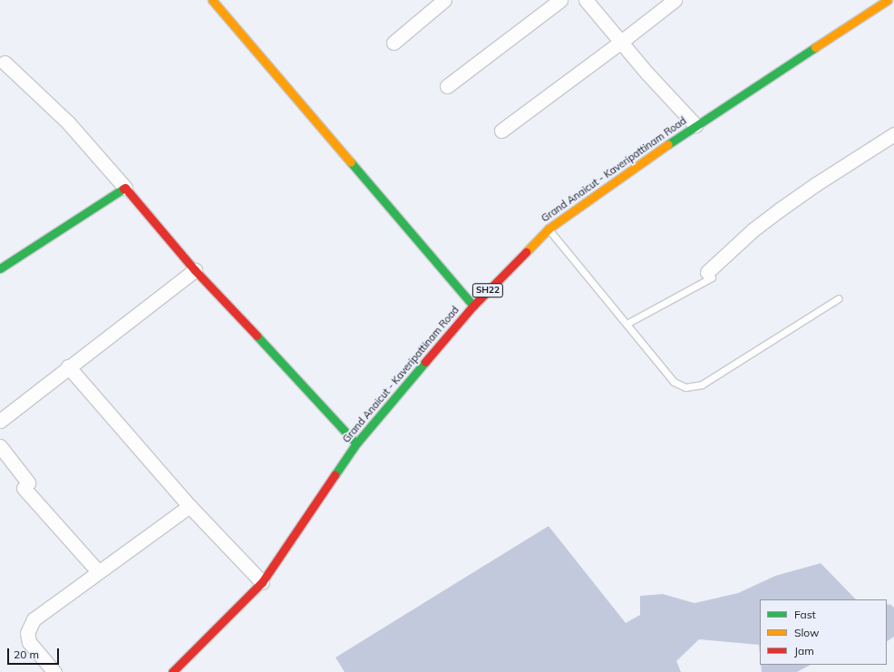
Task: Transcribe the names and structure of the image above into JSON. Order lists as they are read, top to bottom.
{
  "streets": {
    "main road": ["Grand Anaicut - Kaveripattinam Road", "SH22"]
  },
  "legend": ["Fast", "Slow", "Jam"],
  "scale_bar": "20 m"
}
